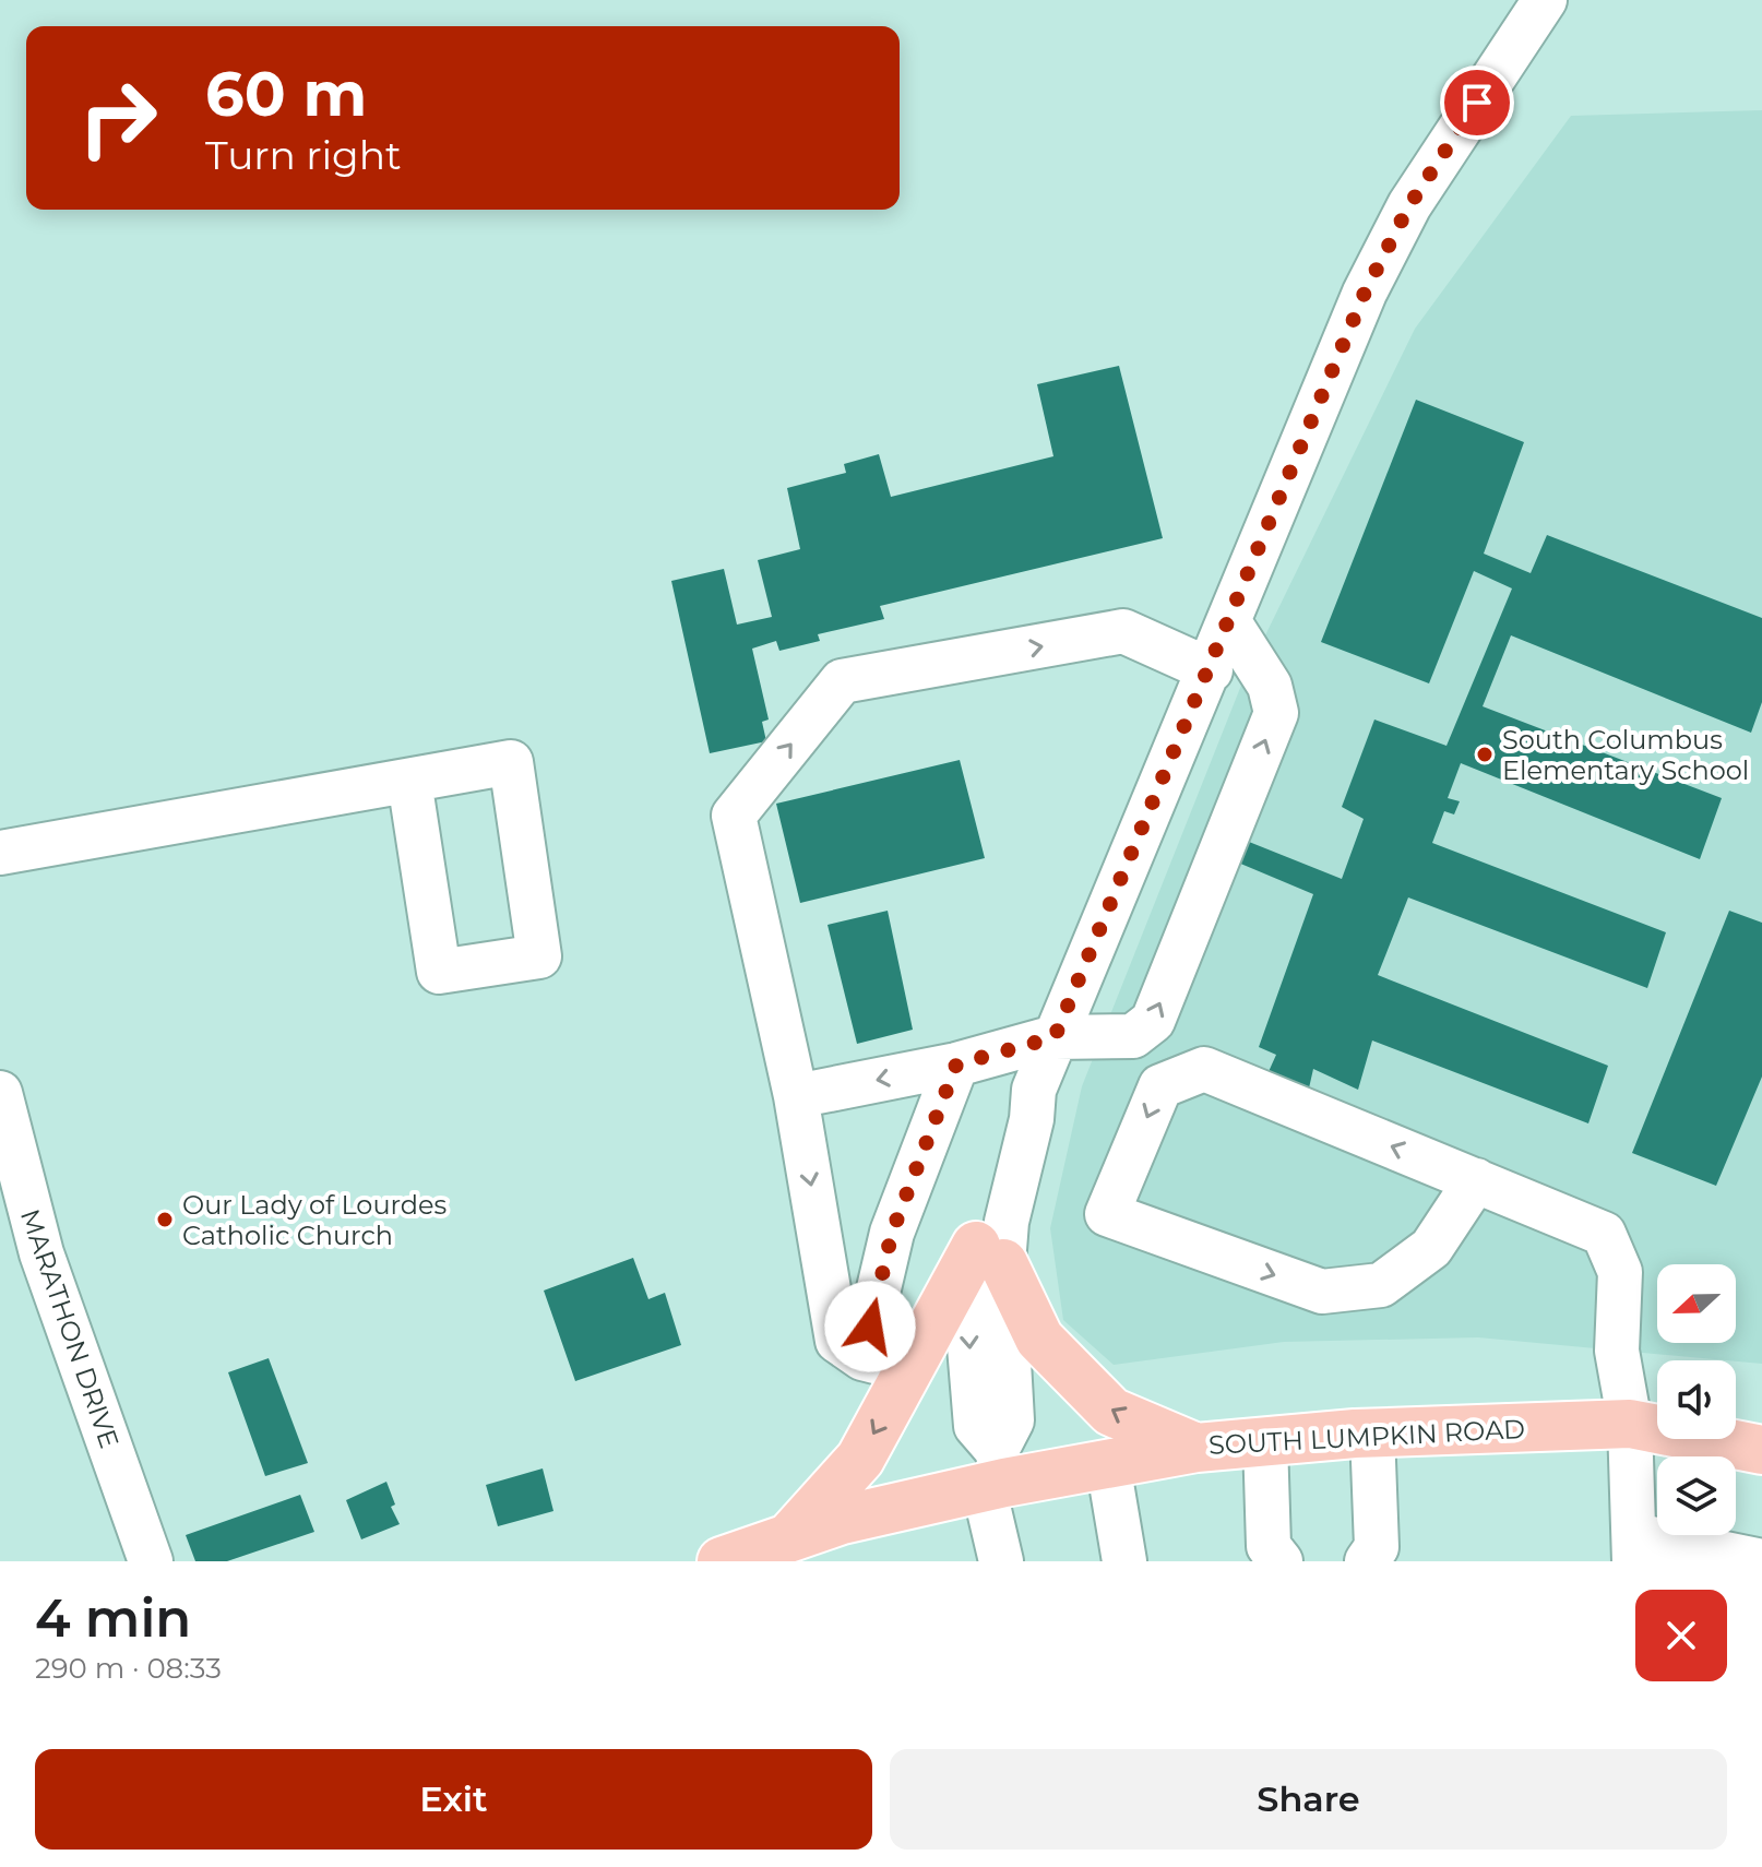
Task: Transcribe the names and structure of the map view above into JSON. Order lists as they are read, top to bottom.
{
  "streets": {
    "main road": ["SOUTH LUMPKIN ROAD"],
    "street": ["MARATHON DRIVE"]
  },
  "places": ["South Columbus Elementary School", "Our Lady of Lourdes Catholic Church"],
  "north": "left",
  "page": {
    "turn": ["60 m", "Turn right"],
    "heading": ["4 min", "290 m · 08:33"],
    "buttons": ["Exit", "Share"]
  }
}
